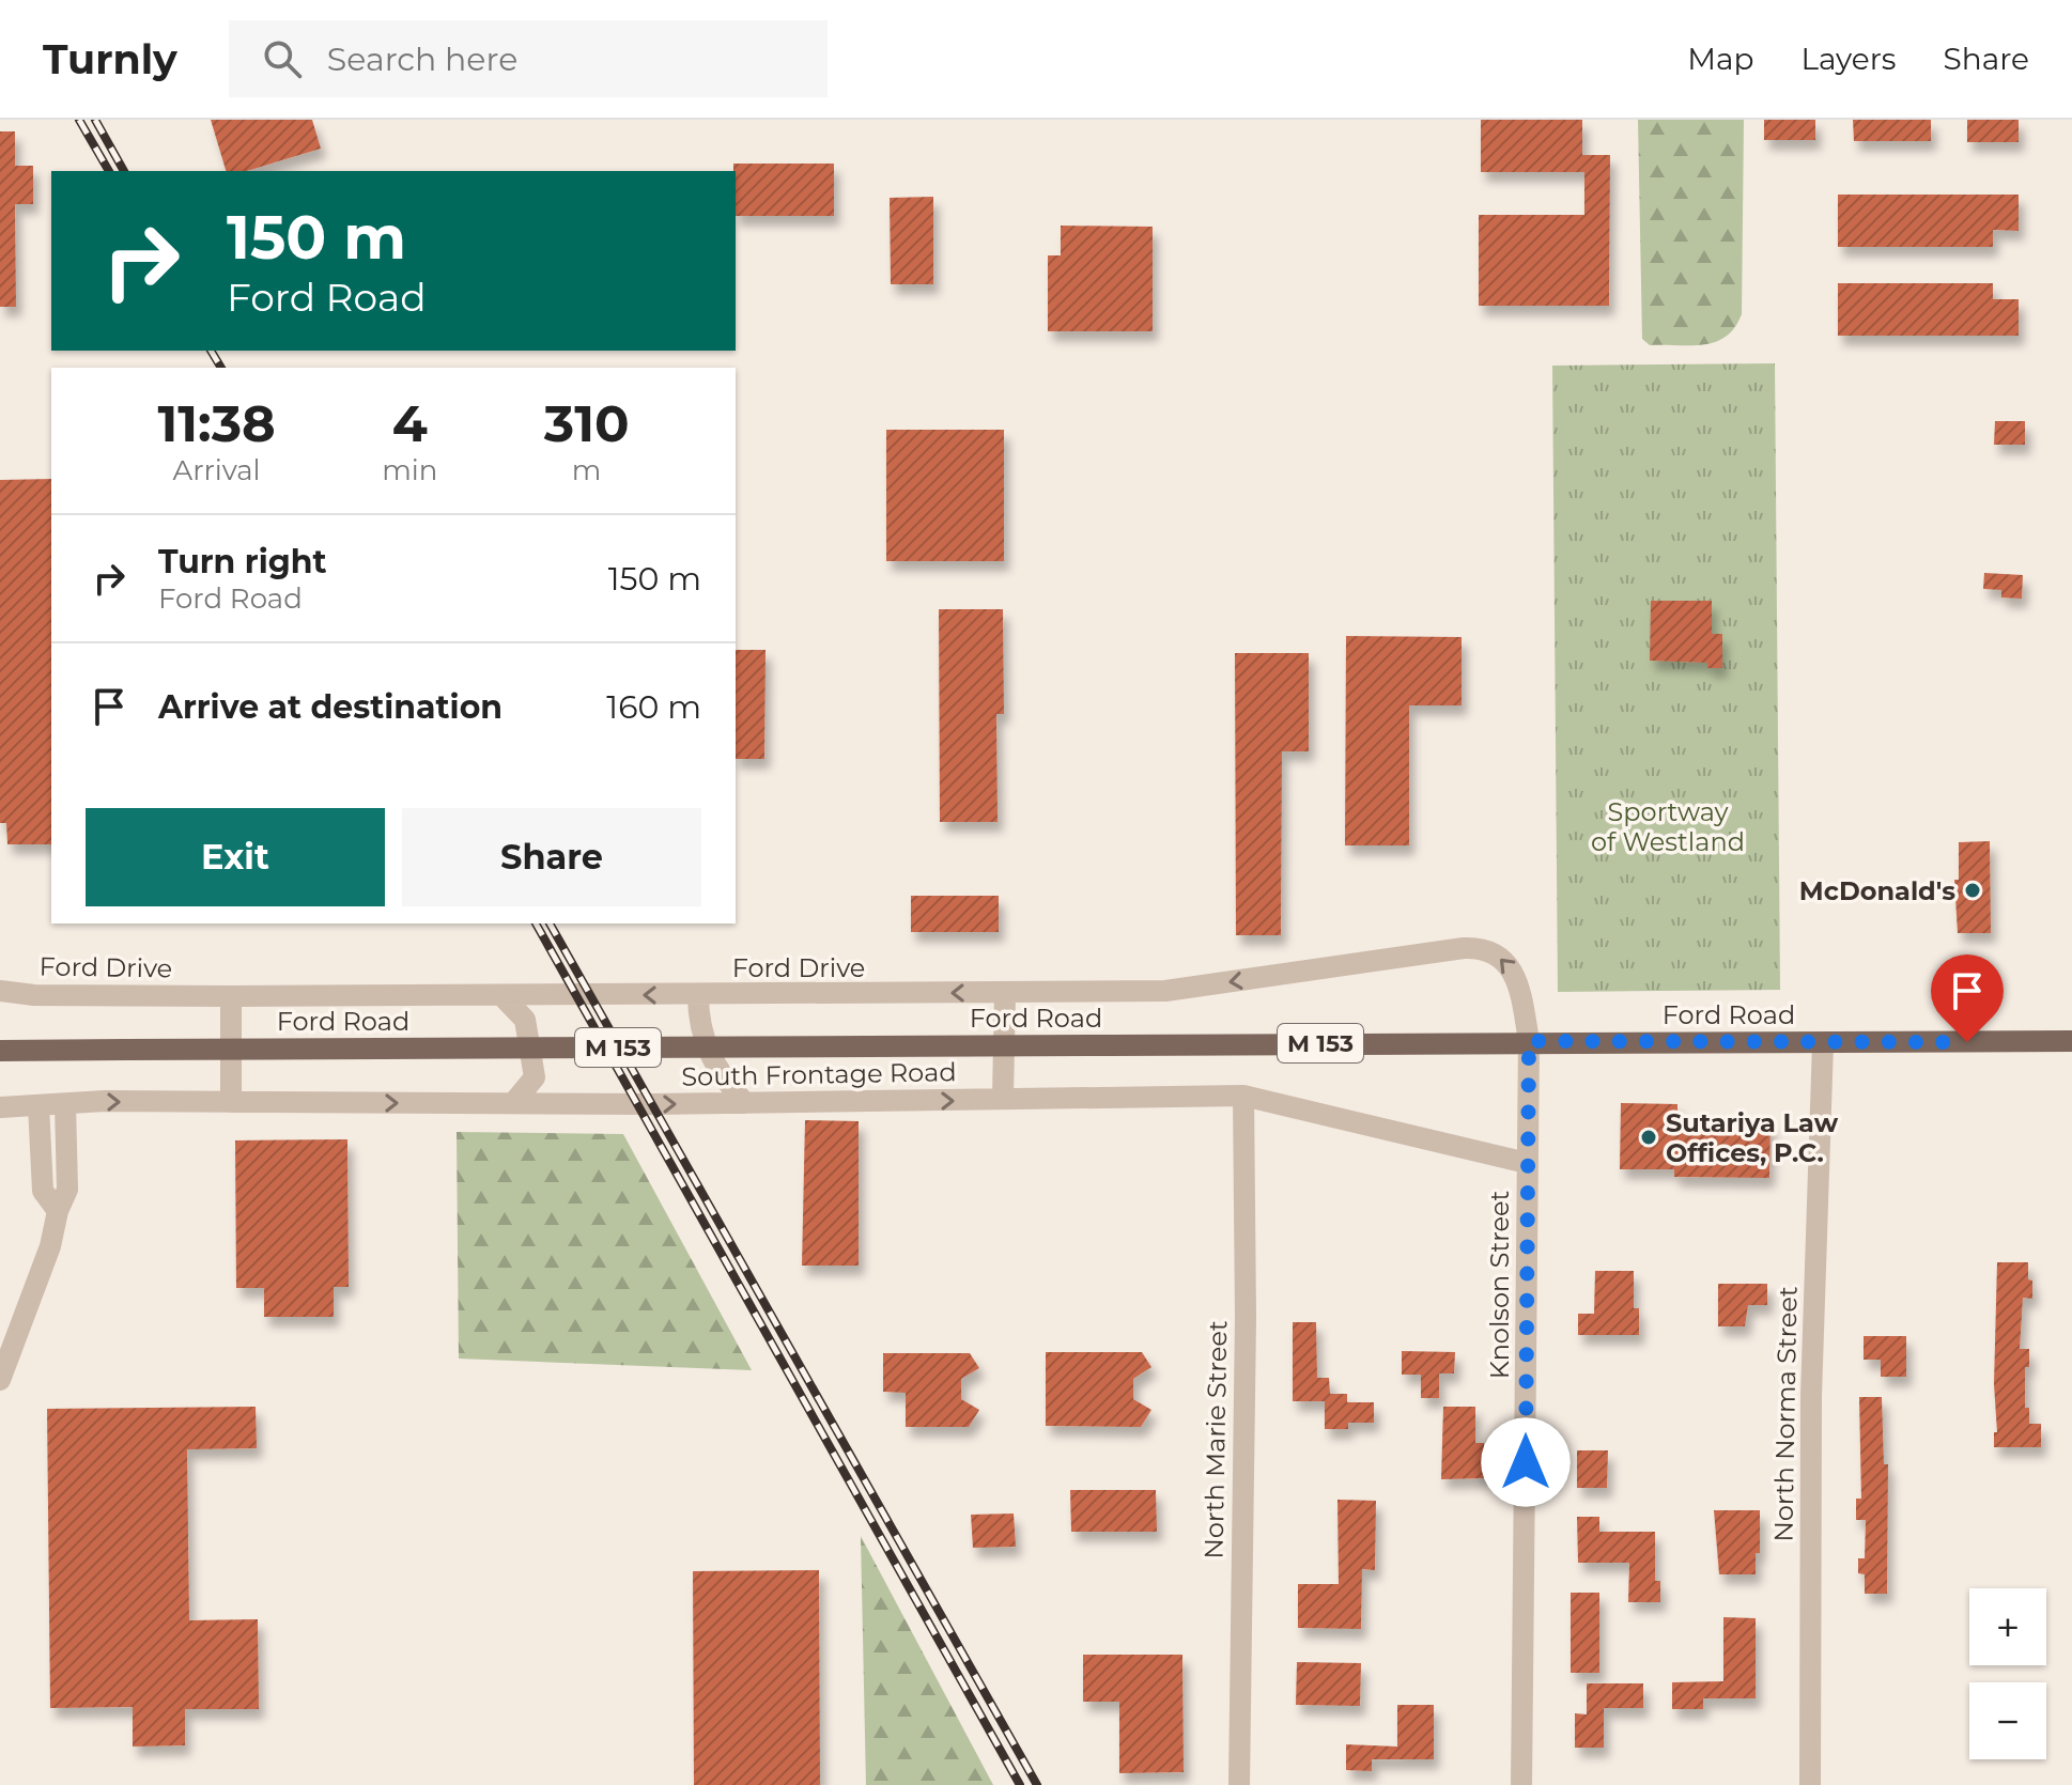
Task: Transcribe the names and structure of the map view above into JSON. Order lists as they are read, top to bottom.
{
  "streets": {
    "main road": ["Ford Road", "M 153"],
    "street": [
      "Ford Drive",
      "South Frontage Road",
      "Knolson Street",
      "North Norma Street",
      "North Marie Street"
    ]
  },
  "crossings": [
    ["Ford Drive", "Ford Road"],
    ["Ford Drive", "Knolson Street"],
    ["Ford Road", "Knolson Street"],
    ["Ford Road", "North Norma Street"],
    ["South Frontage Road", "Knolson Street"],
    ["South Frontage Road", "North Marie Street"]
  ],
  "one_way": ["Ford Drive", "South Frontage Road"],
  "parks": ["Sportway of Westland"],
  "places": ["McDonald's", "Sutariya Law Offices, P.C."],
  "page": {
    "header": "Turnly",
    "search": "Search here",
    "nav": ["Map", "Layers", "Share"],
    "turn": ["150 m", "Ford Road"],
    "eta": [
      "11:38",
      "Arrival",
      "4",
      "min",
      "310",
      "m"
    ],
    "list": [
      {
        "name": "Turn right",
        "note": "Ford Road",
        "value": "150 m"
      },
      {
        "name": "Arrive at destination",
        "value": "160 m"
      }
    ],
    "buttons": ["Exit", "Share"],
    "map_buttons": ["+", "−"]
  }
}
